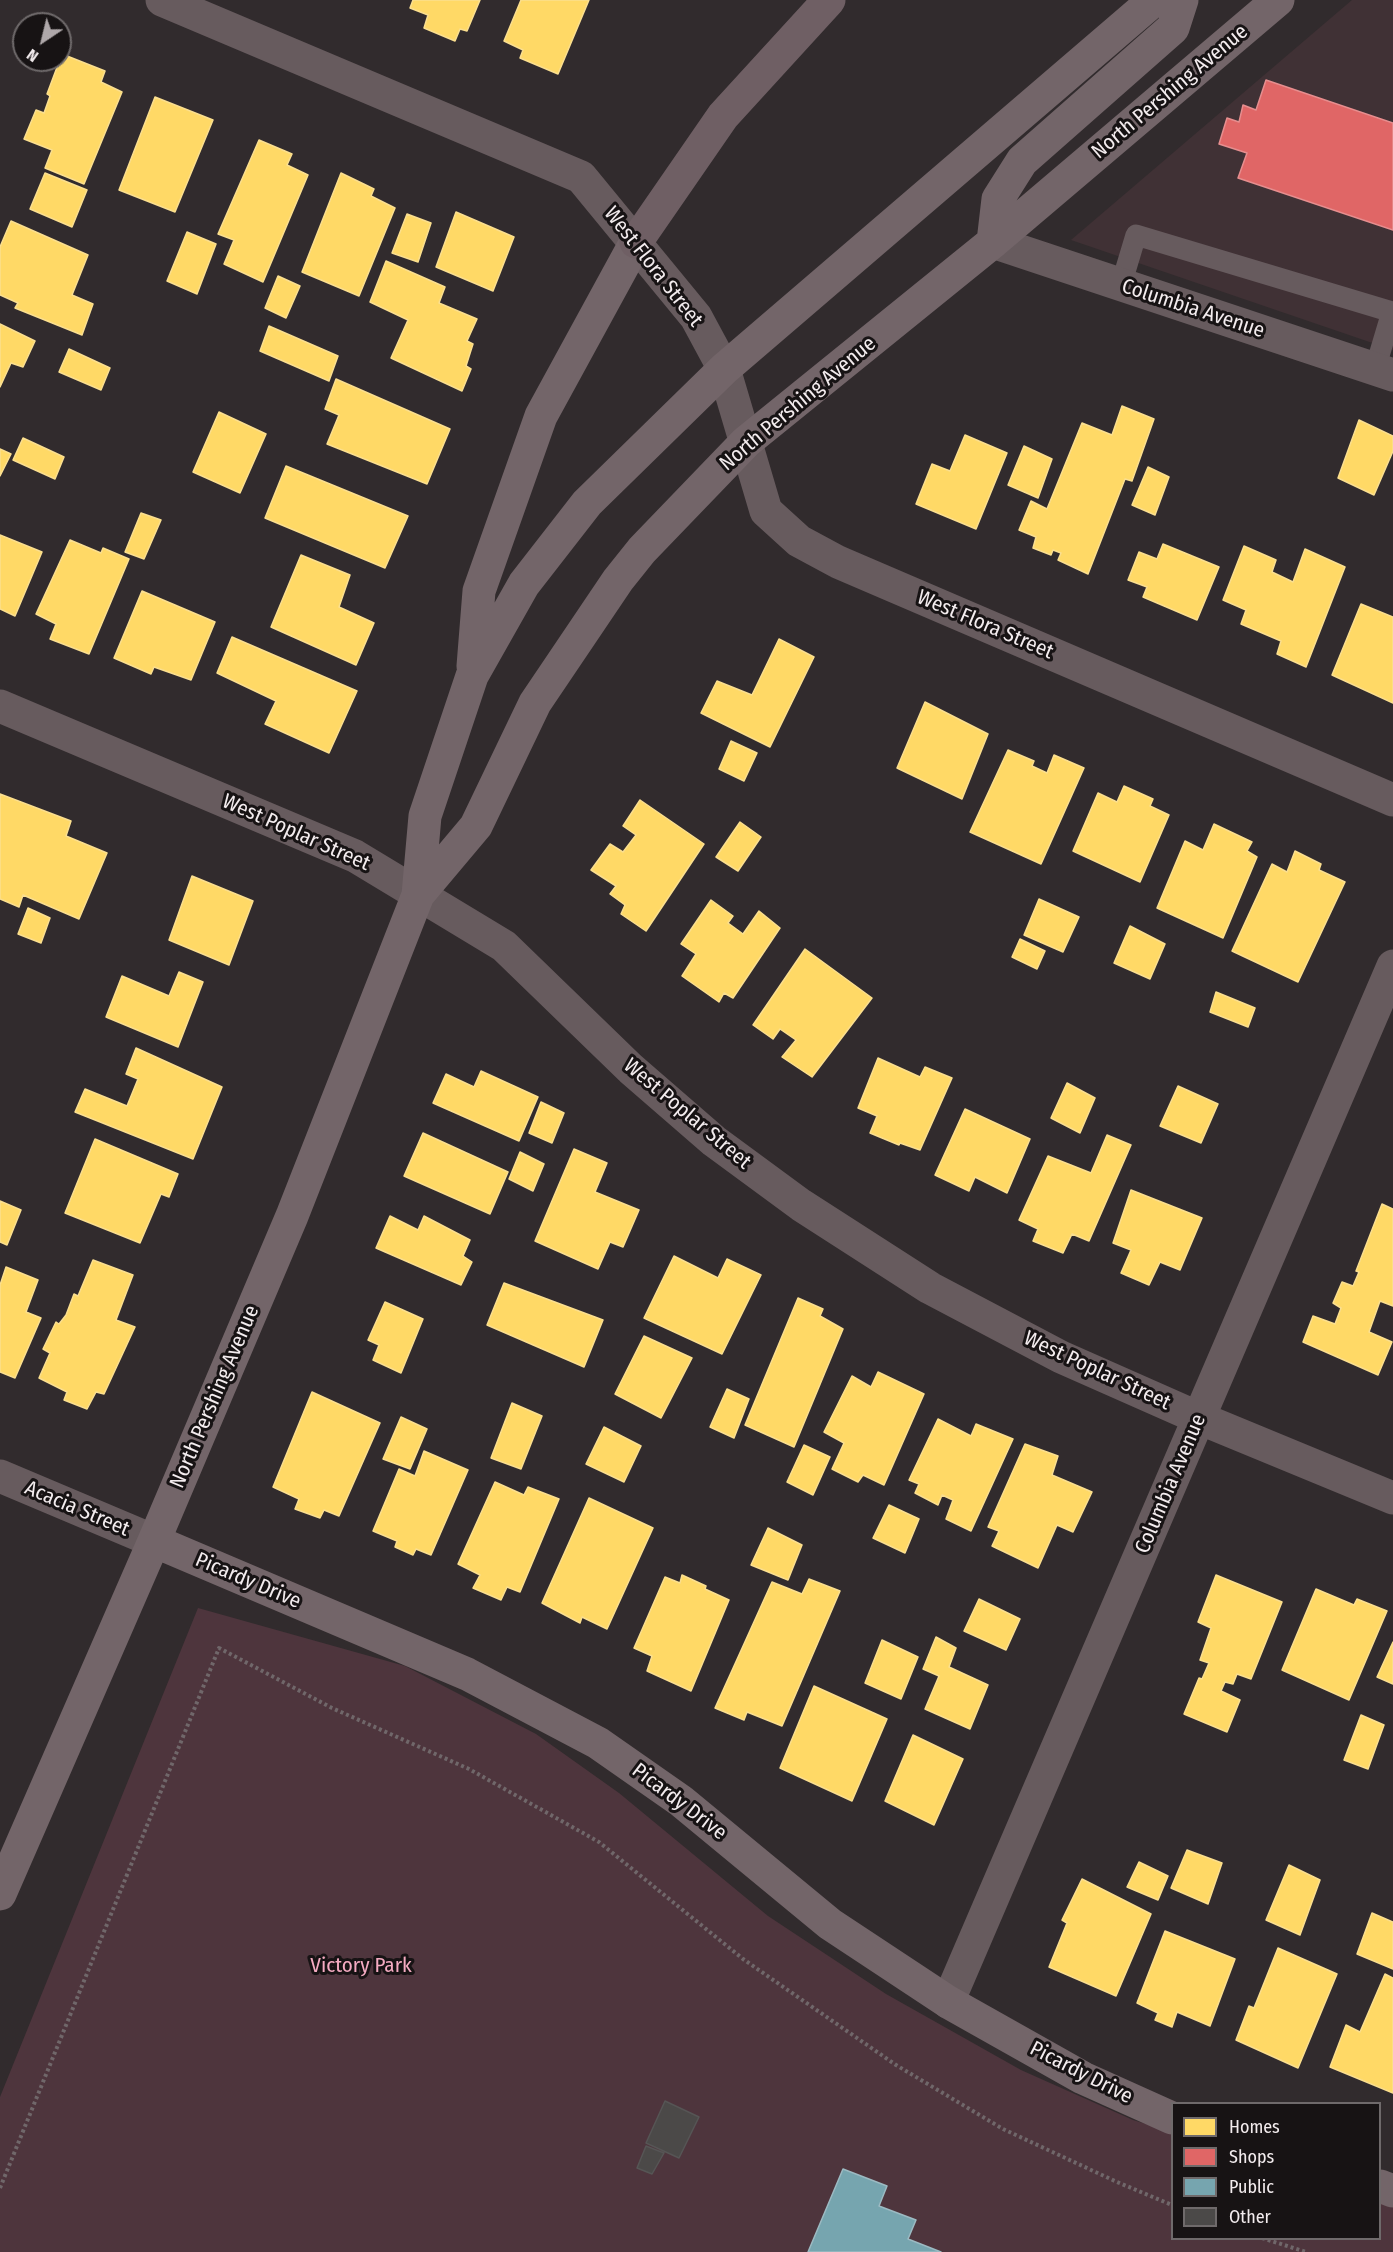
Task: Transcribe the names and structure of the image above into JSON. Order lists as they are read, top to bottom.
{
  "streets": {
    "main road": ["North Pershing Avenue", "Picardy Drive"],
    "street": [
      "West Flora Street",
      "Columbia Avenue",
      "West Poplar Street",
      "Acacia Street"
    ]
  },
  "crossings": [
    ["North Pershing Avenue", "West Flora Street"],
    ["North Pershing Avenue", "Columbia Avenue"],
    ["North Pershing Avenue", "West Poplar Street"],
    ["North Pershing Avenue", "Acacia Street"],
    ["North Pershing Avenue", "Picardy Drive"],
    ["Columbia Avenue", "West Poplar Street"],
    ["Columbia Avenue", "Picardy Drive"],
    ["Acacia Street", "Picardy Drive"]
  ],
  "parks": ["Victory Park"],
  "legend": [
    "Homes",
    "Shops",
    "Public",
    "Other"
  ],
  "north": "bottom left"
}
